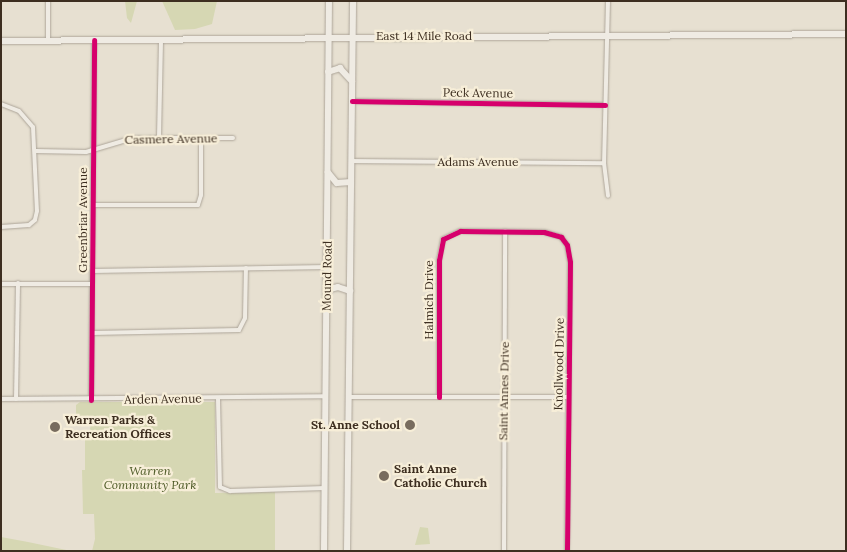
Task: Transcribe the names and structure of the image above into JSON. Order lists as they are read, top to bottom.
{
  "streets": {
    "main road": ["East 14 Mile Road", "Mound Road"],
    "street": [
      "Peck Avenue",
      "Casmere Avenue",
      "Adams Avenue",
      "Greenbriar Avenue",
      "Halmich Drive",
      "Knollwood Drive",
      "Saint Annes Drive",
      "Arden Avenue"
    ]
  },
  "crossings": [
    ["East 14 Mile Road", "Greenbriar Avenue"],
    ["East 14 Mile Road", "Mound Road"],
    ["Peck Avenue", "Mound Road"],
    ["Casmere Avenue", "Greenbriar Avenue"],
    ["Adams Avenue", "Mound Road"],
    ["Greenbriar Avenue", "Arden Avenue"],
    ["Mound Road", "Arden Avenue"],
    ["Halmich Drive", "Knollwood Drive"],
    ["Halmich Drive", "Saint Annes Drive"],
    ["Knollwood Drive", "Saint Annes Drive"]
  ],
  "parks": ["Warren Community Park"],
  "places": ["St. Anne School", "Warren Parks & Recreation Offices", "Saint Anne Catholic Church"]
}
